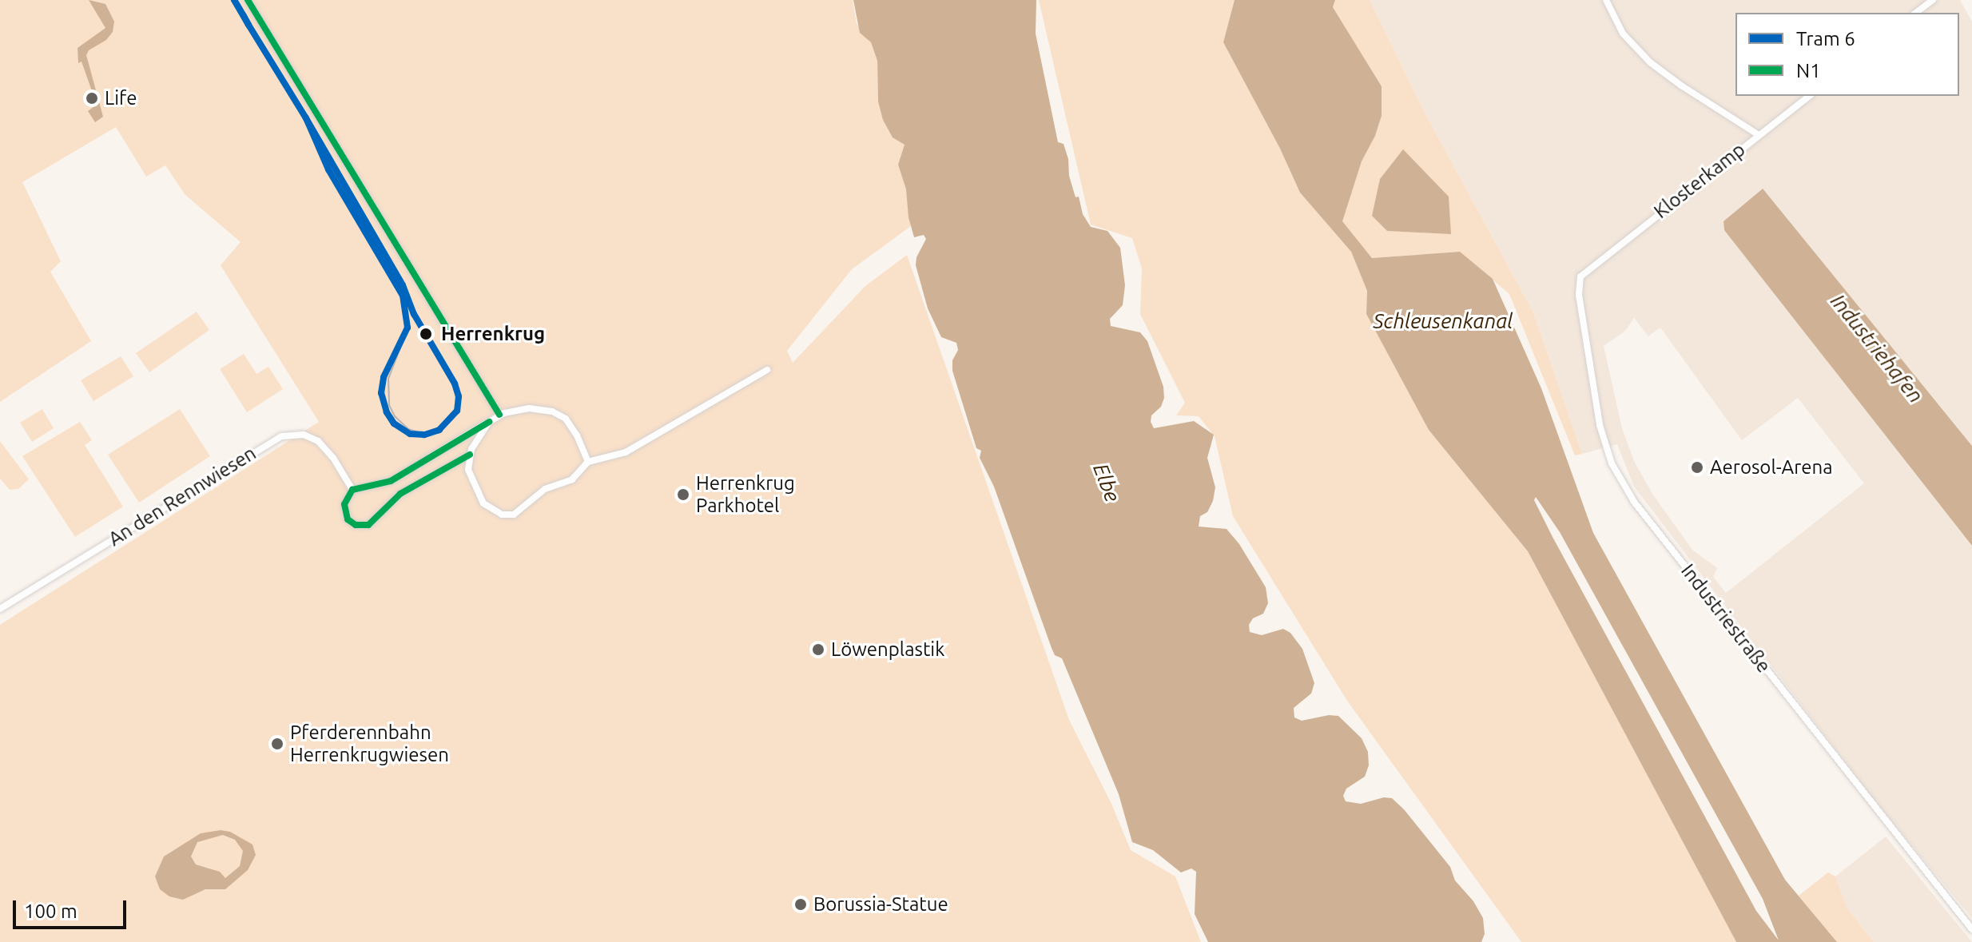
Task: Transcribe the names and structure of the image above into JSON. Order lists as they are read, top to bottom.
{
  "streets": {
    "street": ["Klosterkamp", "An den Rennwiesen", "Industriestraße"]
  },
  "crossings": [
    ["Klosterkamp", "Industriestraße"]
  ],
  "water": ["Schleusenkanal", "Industriehafen", "Elbe"],
  "places": [
    "Life",
    "Herrenkrug",
    "Aerosol-Arena",
    "Herrenkrug Parkhotel",
    "Löwenplastik",
    "Pferderennbahn Herrenkrugwiesen",
    "Borussia-Statue"
  ],
  "lines": ["tram line 6", "transit line N1"],
  "legend": ["Tram 6", "N1"],
  "scale_bar": "100 m"
}
